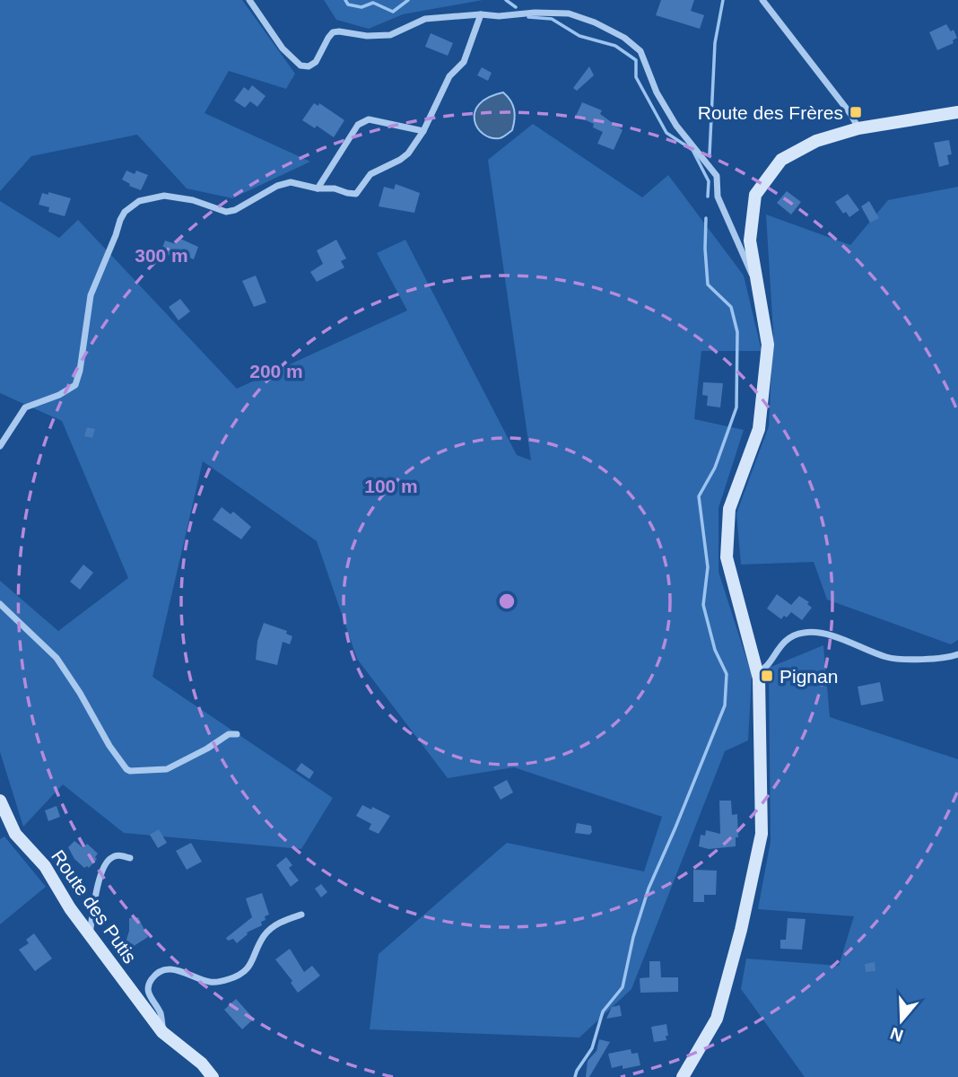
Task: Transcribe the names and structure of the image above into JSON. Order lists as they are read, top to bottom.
{
  "streets": {
    "street": ["Route des Putis"]
  },
  "places": {
    "transit": ["Route des Frères", "Pignan"]
  },
  "north": "bottom",
  "rings": ["300 m", "200 m", "100 m"]
}
